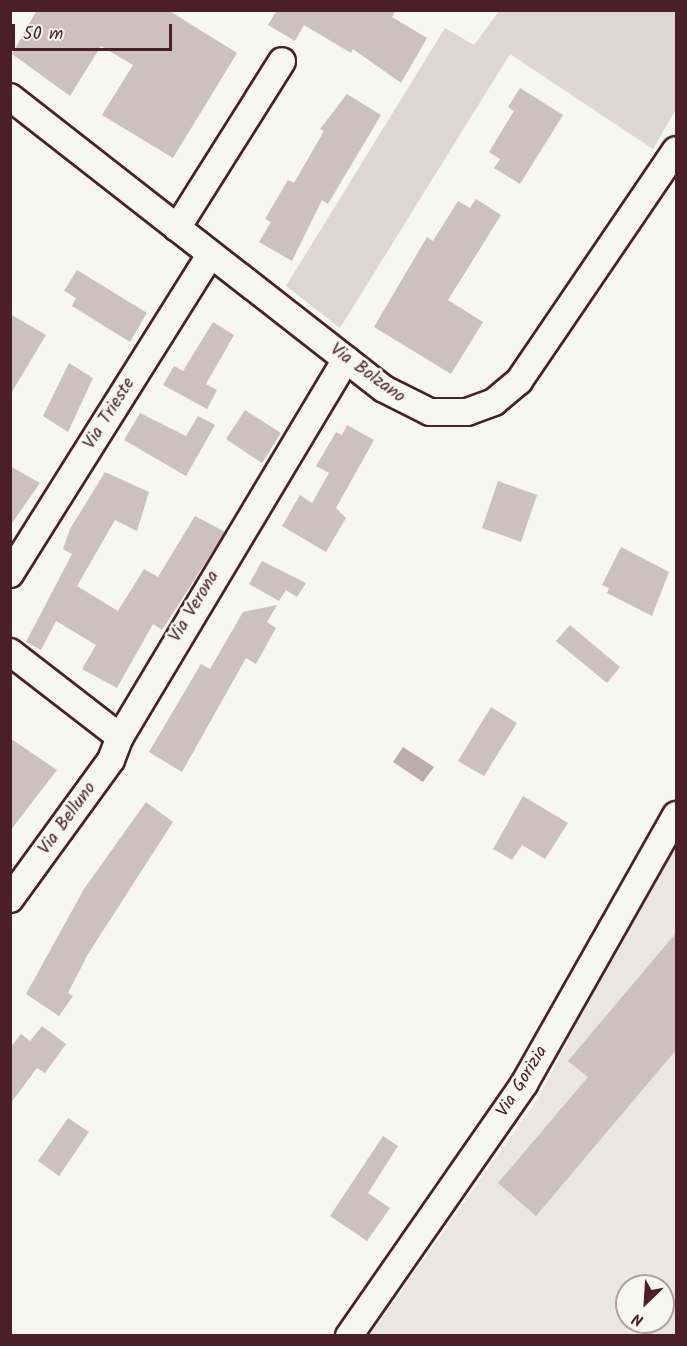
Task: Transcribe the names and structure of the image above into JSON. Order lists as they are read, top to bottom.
{
  "streets": {
    "street": [
      "Via Bolzano",
      "Via Trieste",
      "Via Verona",
      "Via Belluno",
      "Via Gorizia"
    ]
  },
  "crossings": [
    ["Via Bolzano", "Via Trieste"],
    ["Via Bolzano", "Via Verona"],
    ["Via Verona", "Via Belluno"]
  ],
  "scale_bar": "50 m",
  "north": "bottom left"
}
